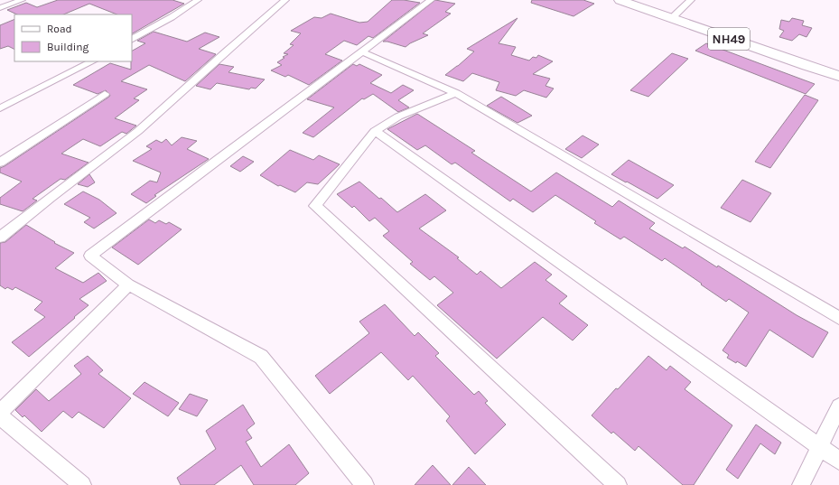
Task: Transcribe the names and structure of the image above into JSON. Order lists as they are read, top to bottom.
{
  "streets": {
    "highway": ["NH49"]
  },
  "legend": ["Road", "Building"]
}
